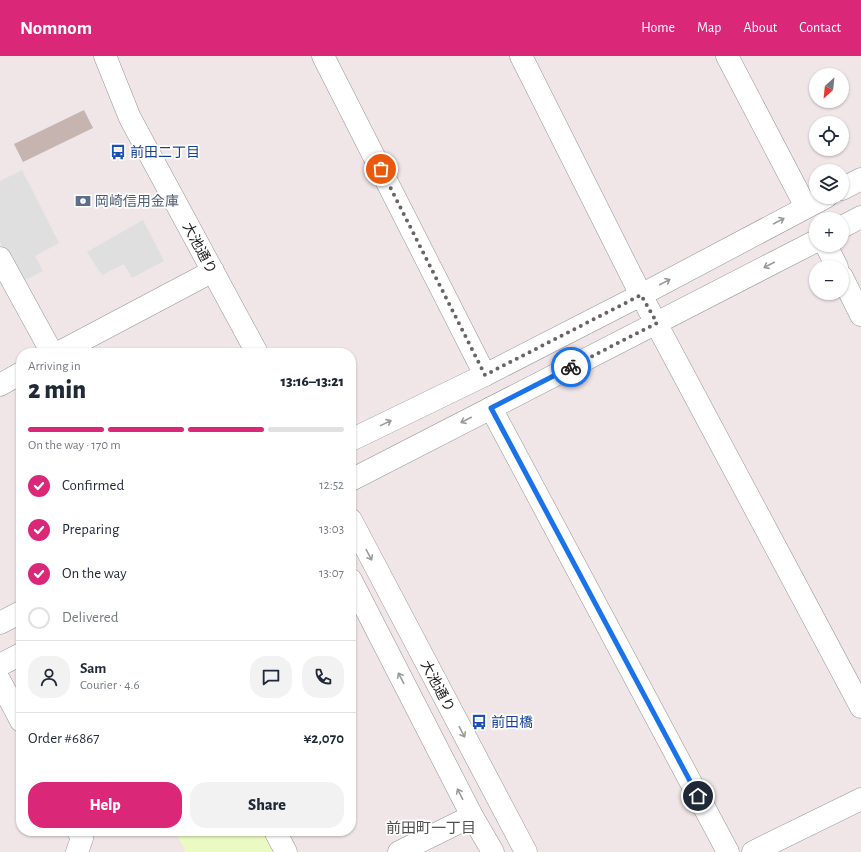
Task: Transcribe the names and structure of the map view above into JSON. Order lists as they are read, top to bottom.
{
  "streets": {
    "street": ["大池通り"]
  },
  "districts": ["前田町一丁目"],
  "places": {
    "bus stop": ["前田二丁目", "前田橋"],
    "bank": ["岡崎信用金庫"]
  },
  "north": "bottom left",
  "page": {
    "header": "Nomnom",
    "nav": [
      "Home",
      "Map",
      "About",
      "Contact"
    ],
    "map_buttons": ["+", "−"],
    "heading": ["2 min", "Arriving in", "13:16–13:21"],
    "panel": [
      "Sam",
      "Courier · 4.6",
      "Order #6867",
      "¥2,070"
    ],
    "bar": "On the way · 170 m",
    "list": [
      ["Confirmed", "12:52"],
      ["Preparing", "13:03"],
      ["On the way", "13:07"],
      "Delivered"
    ],
    "buttons": ["Help", "Share"]
  }
}
